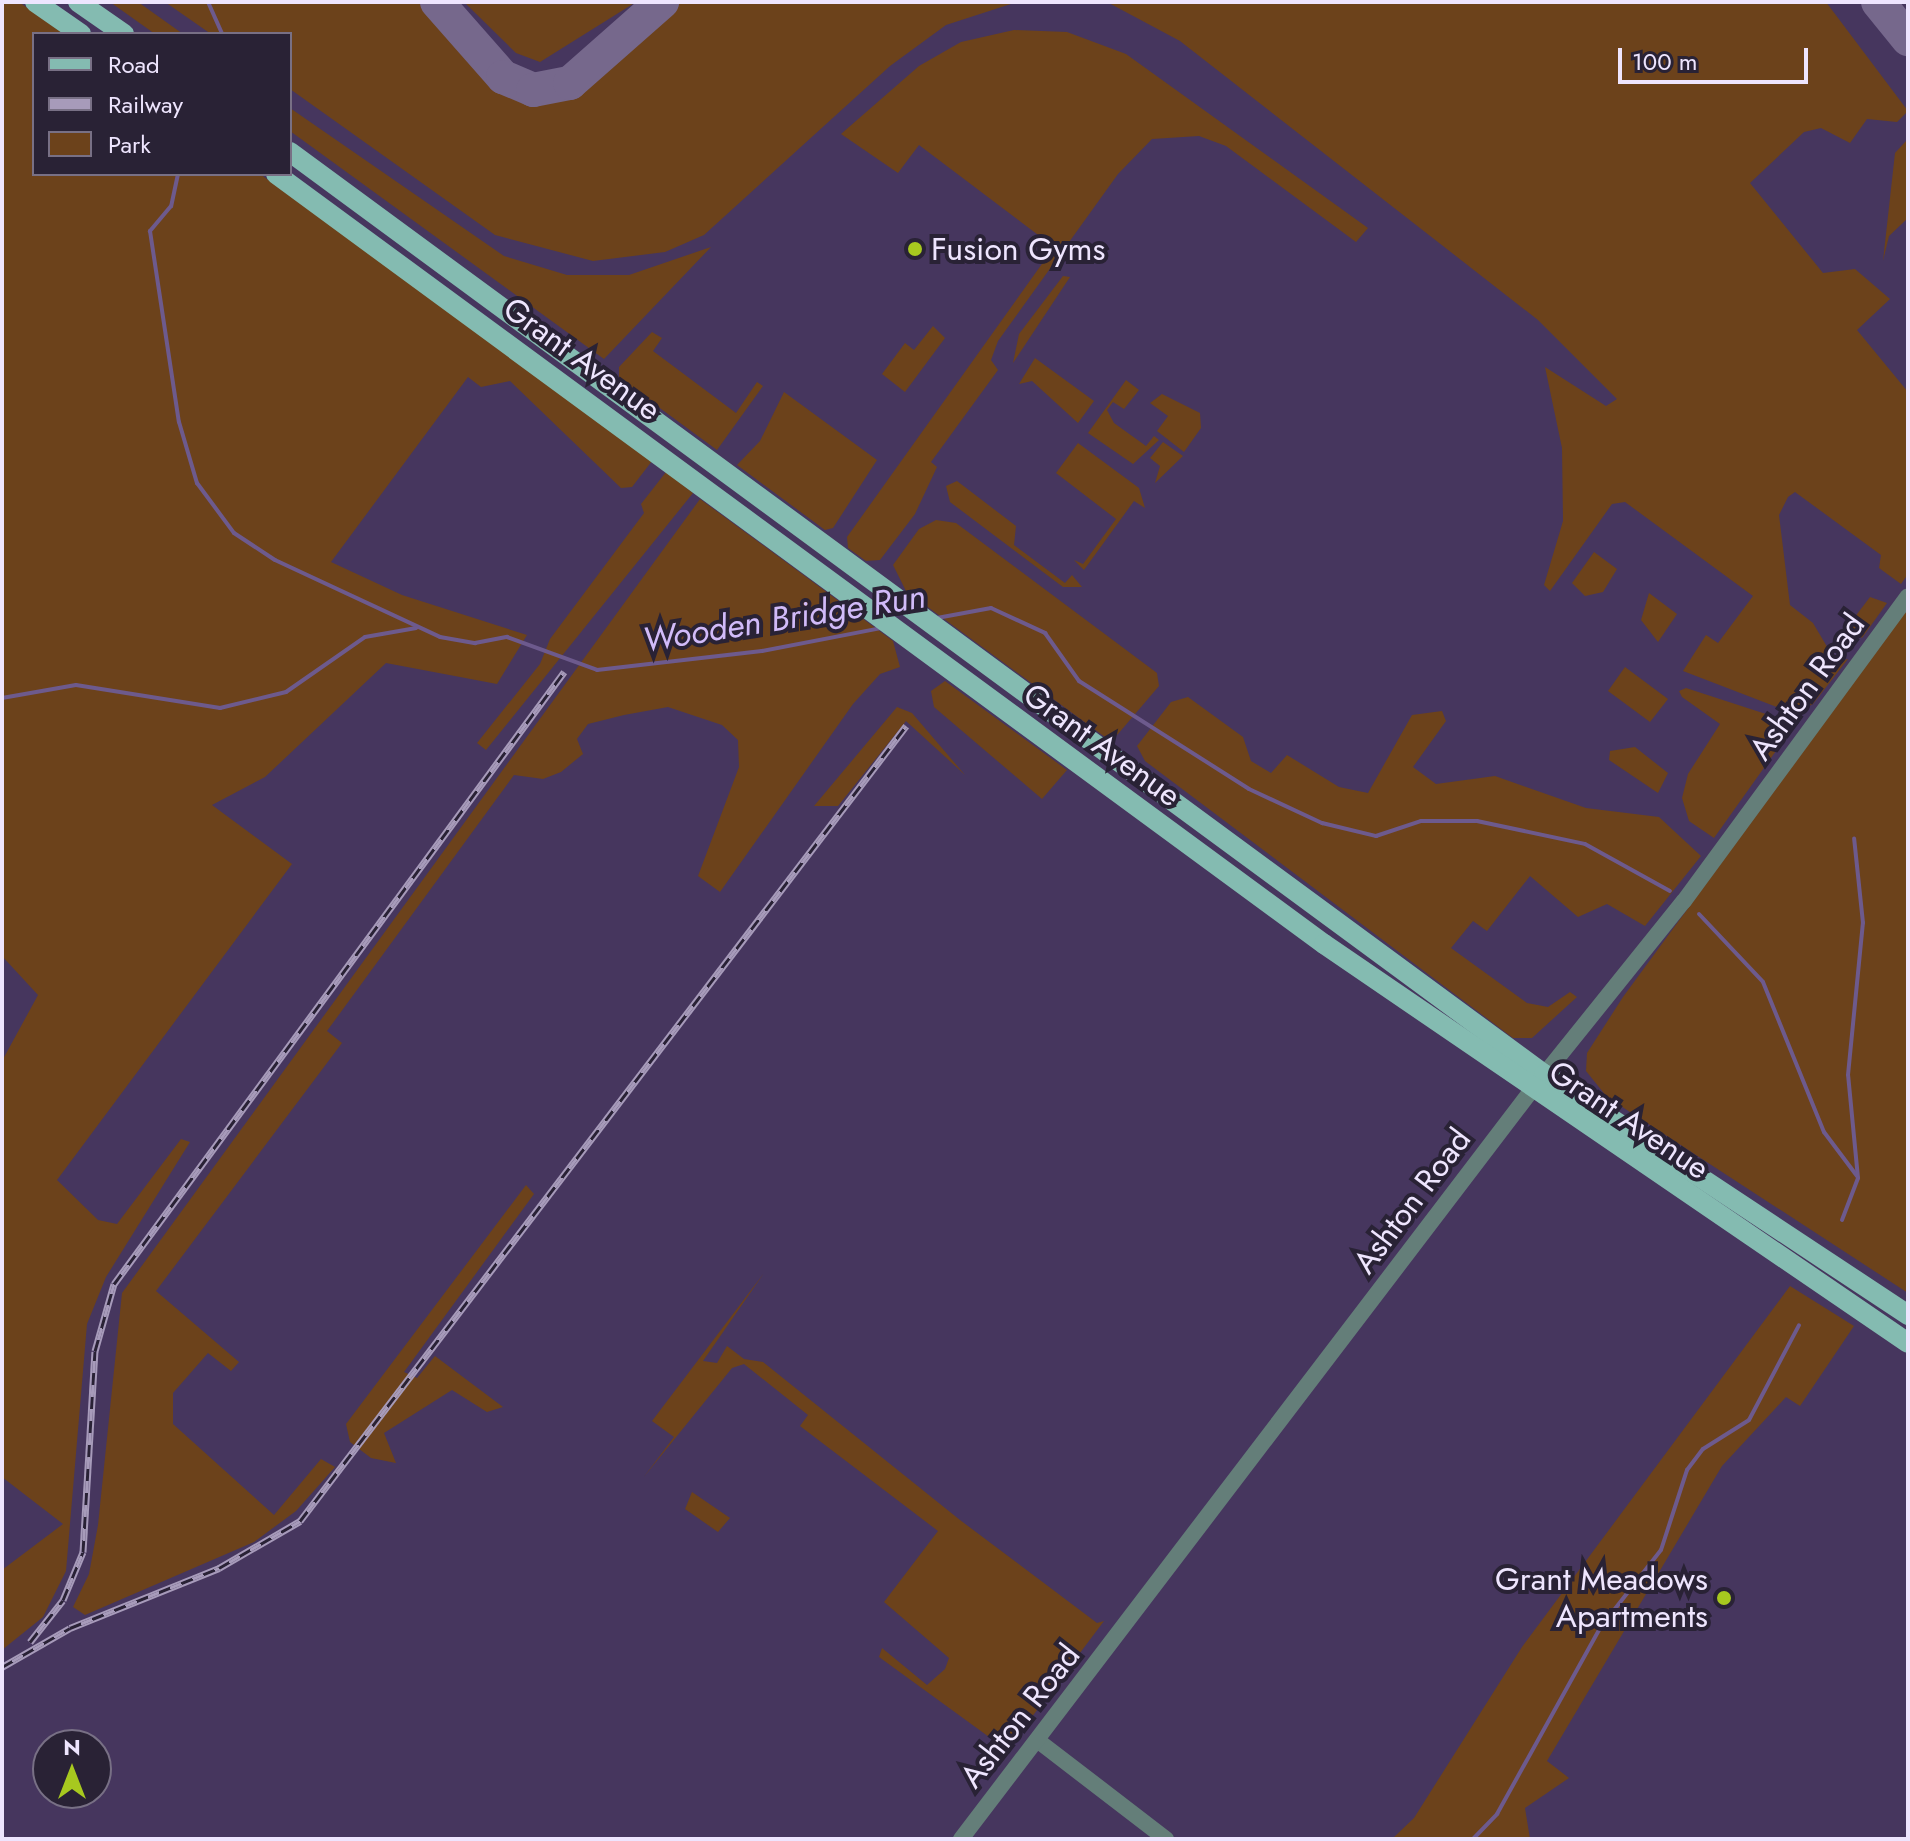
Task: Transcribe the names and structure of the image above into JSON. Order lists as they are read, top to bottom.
{
  "streets": {
    "main road": ["Grant Avenue"],
    "street": ["Ashton Road"]
  },
  "crossings": [
    ["Grant Avenue", "Ashton Road"]
  ],
  "water": ["Wooden Bridge Run"],
  "places": ["Fusion Gyms", "Grant Meadows Apartments"],
  "legend": ["Road", "Railway", "Park"],
  "scale_bar": "100 m",
  "north": "top"
}
